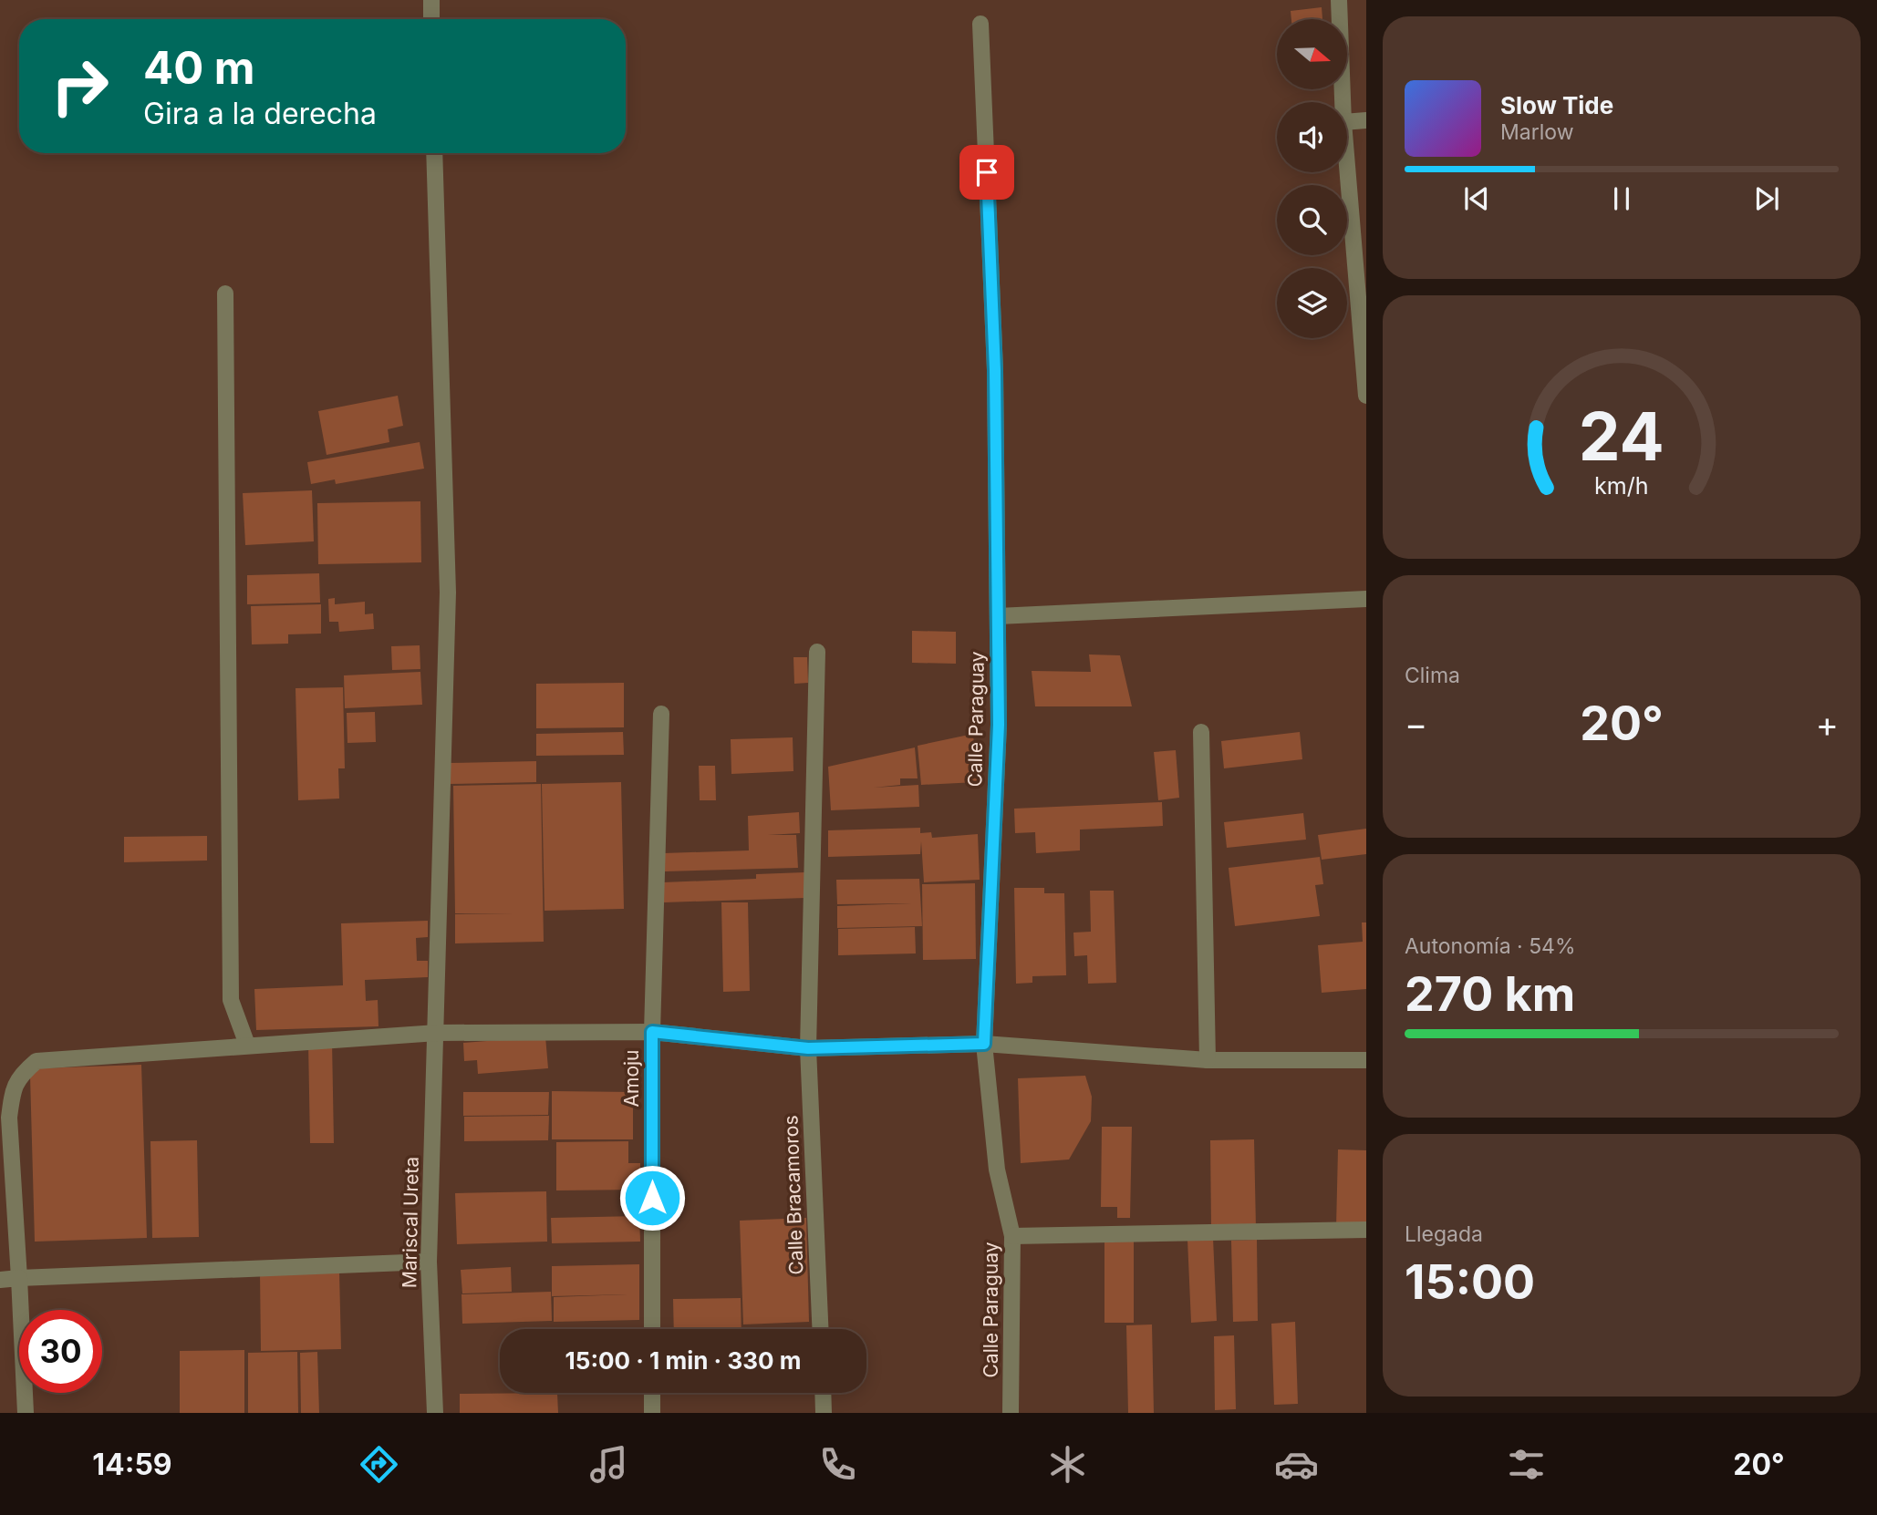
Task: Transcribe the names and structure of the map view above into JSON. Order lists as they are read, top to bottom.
{
  "streets": {
    "street": [
      "Calle Paraguay",
      "Amoju",
      "Calle Bracamoros",
      "Mariscal Ureta"
    ]
  },
  "crossings": [
    ["Amoju", "Mariscal Ureta"]
  ],
  "north": "right",
  "page": {
    "turn": ["40 m", "Gira a la derecha"],
    "song": ["Slow Tide", "Marlow"],
    "tile": [
      "Clima",
      ["Autonomía · 54%", "270 km"],
      ["Llegada", "15:00"]
    ],
    "heat": ["−", "20°", "+"],
    "limit": "30",
    "trip": "15:00 · 1 min · 330 m",
    "tabs": ["14:59", "20°"],
    "gauge": ["24", "km/h"]
  }
}
